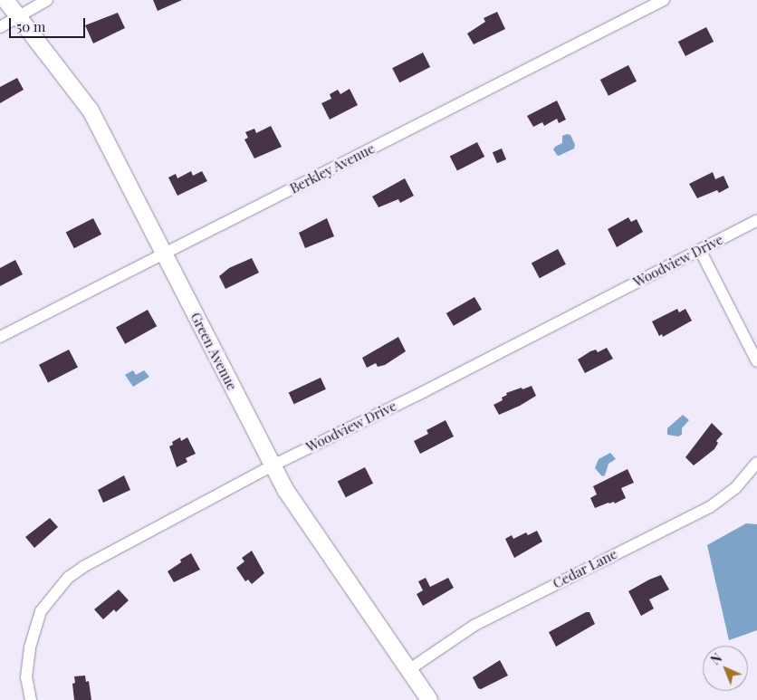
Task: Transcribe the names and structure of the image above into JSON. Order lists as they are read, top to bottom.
{
  "streets": {
    "street": [
      "Berkley Avenue",
      "Woodview Drive",
      "Green Avenue",
      "Cedar Lane"
    ]
  },
  "crossings": [
    ["Berkley Avenue", "Green Avenue"],
    ["Woodview Drive", "Green Avenue"],
    ["Green Avenue", "Cedar Lane"]
  ],
  "scale_bar": "50 m",
  "north": "top left"
}
